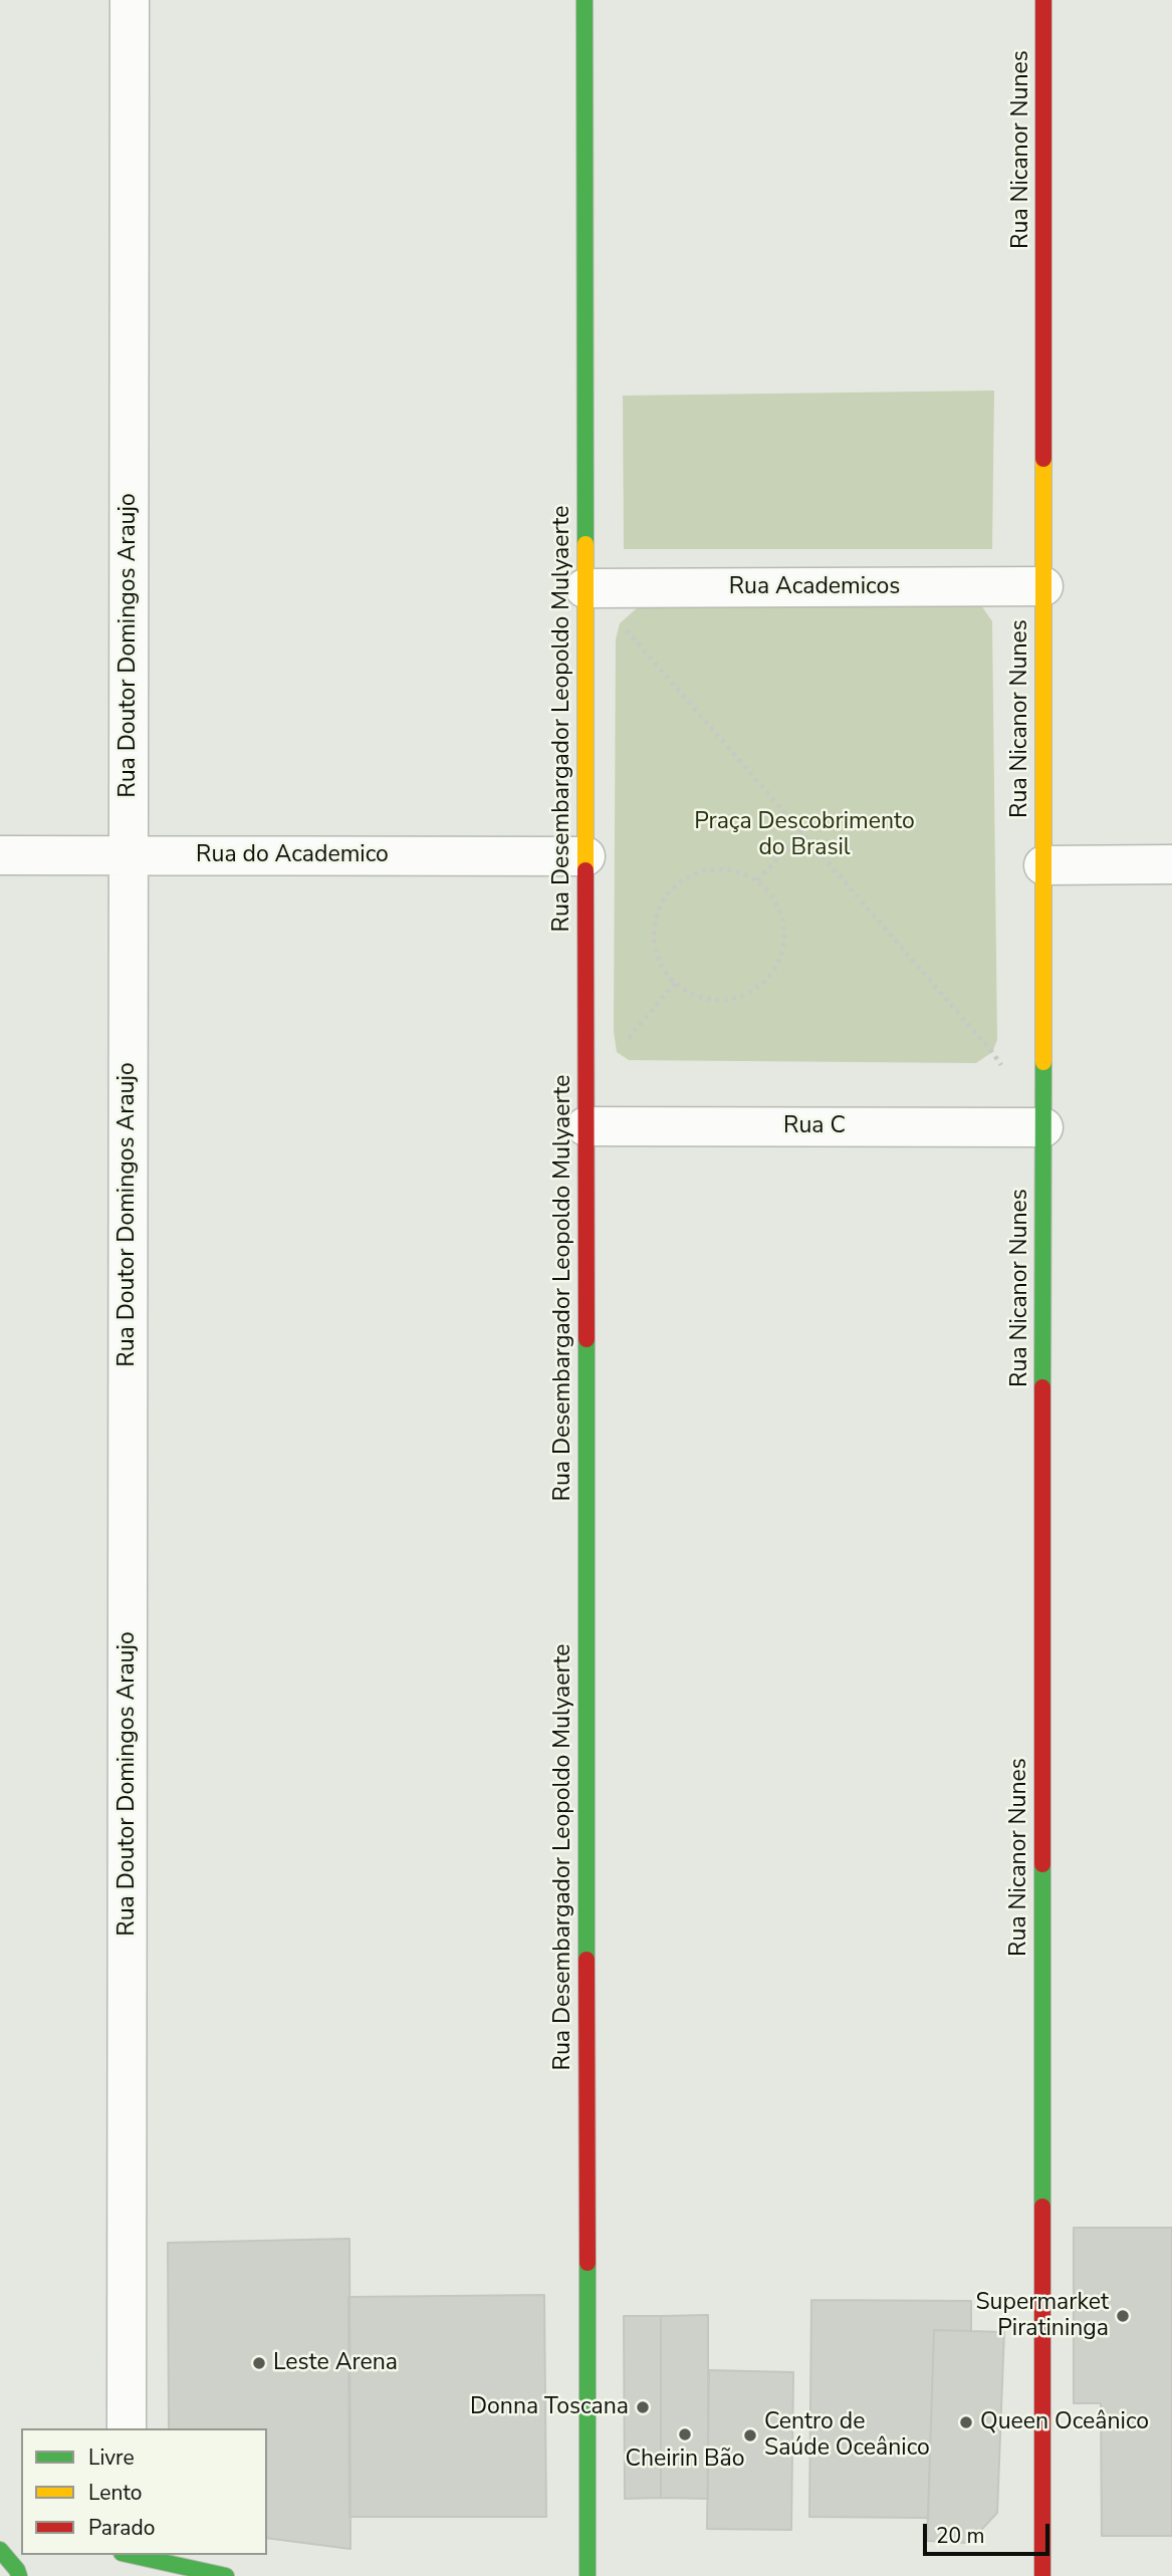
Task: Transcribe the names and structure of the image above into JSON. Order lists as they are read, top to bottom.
{
  "streets": {
    "street": [
      "Rua Nicanor Nunes",
      "Rua Academicos",
      "Rua Doutor Domingos Araujo",
      "Rua Desembargador Leopoldo Mulyaerte",
      "Rua do Academico",
      "Rua C"
    ]
  },
  "crossings": [
    ["Rua Nicanor Nunes", "Rua Academicos"],
    ["Rua Nicanor Nunes", "Rua C"],
    ["Rua Academicos", "Rua Desembargador Leopoldo Mulyaerte"],
    ["Rua Doutor Domingos Araujo", "Rua do Academico"],
    ["Rua Desembargador Leopoldo Mulyaerte", "Rua do Academico"],
    ["Rua Desembargador Leopoldo Mulyaerte", "Rua C"]
  ],
  "parks": ["Praça Descobrimento do Brasil"],
  "places": [
    "Supermarket Piratininga",
    "Leste Arena",
    "Donna Toscana",
    "Queen Oceânico",
    "Cheirin Bão",
    "Centro de Saúde Oceânico"
  ],
  "legend": ["Livre", "Lento", "Parado"],
  "scale_bar": "20 m"
}
